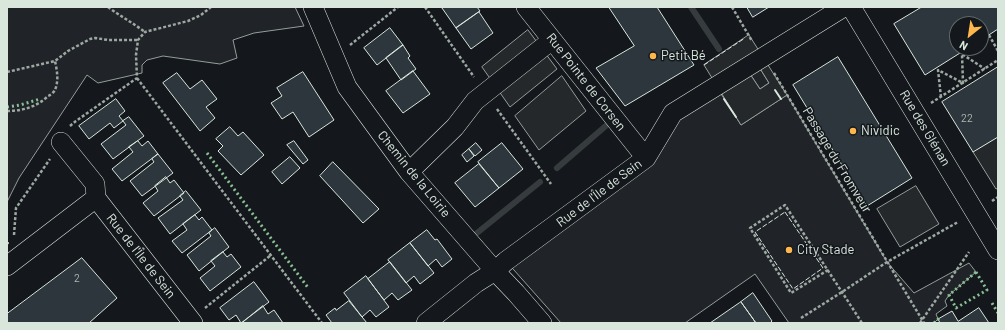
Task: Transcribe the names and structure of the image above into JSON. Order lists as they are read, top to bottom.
{
  "streets": {
    "street": [
      "Rue Pointe de Corsen",
      "Rue des Glénan",
      "Chemin de la Loirie",
      "Rue de l'Île de Sein"
    ],
    "path": ["Passage du Fromveur"]
  },
  "crossings": [
    ["Rue Pointe de Corsen", "Rue de l'Île de Sein"],
    ["Passage du Fromveur", "Rue de l'Île de Sein"],
    ["Chemin de la Loirie", "Rue de l'Île de Sein"]
  ],
  "places": ["Petit Bé", "Nividic", "City Stade"],
  "house_numbers": ["22", "2"],
  "north": "bottom left"
}
